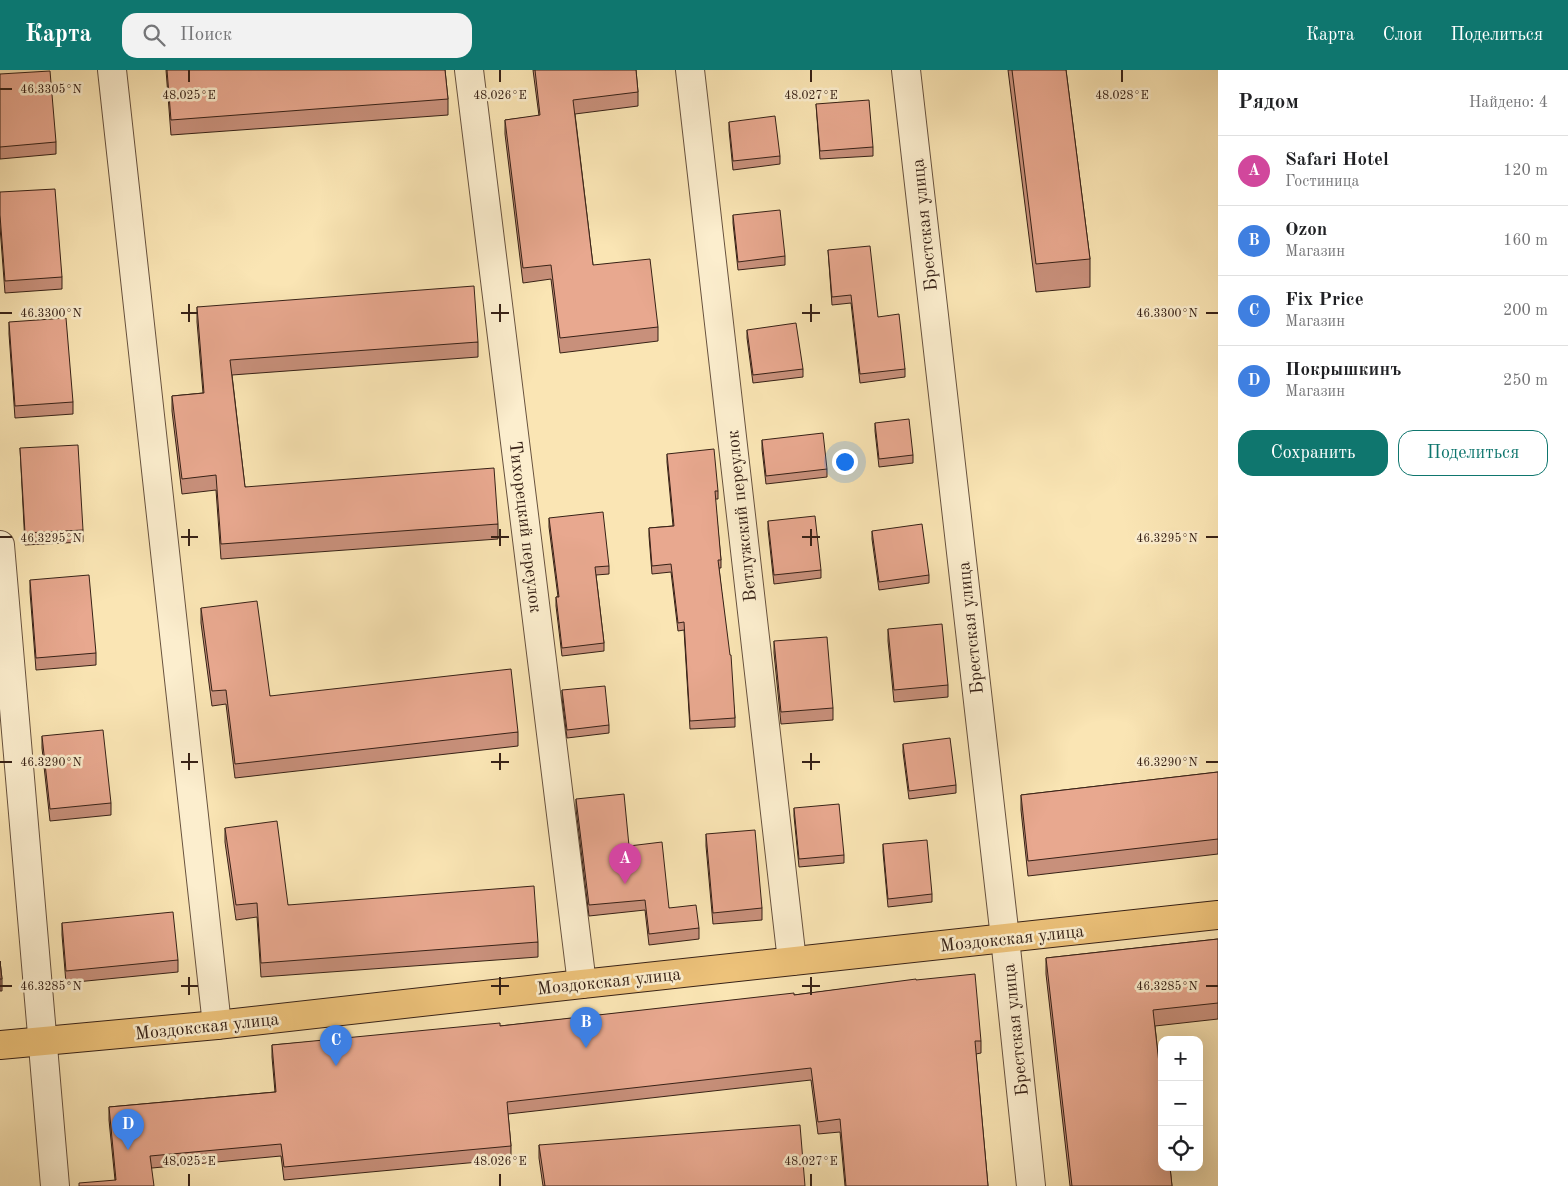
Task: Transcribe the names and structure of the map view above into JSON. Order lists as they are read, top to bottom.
{
  "streets": {
    "main road": ["Моздокская улица"],
    "street": ["Брестская улица", "Ветлужский переулок", "Тихорецкий переулок"]
  },
  "crossings": [
    ["Брестская улица", "Моздокская улица"],
    ["Ветлужский переулок", "Моздокская улица"],
    ["Тихорецкий переулок", "Моздокская улица"]
  ],
  "page": {
    "header": "Карта",
    "search": "Поиск",
    "nav": ["Карта", "Слои", "Поделиться"],
    "heading": ["Рядом", "Найдено: 4"],
    "list": [
      {
        "mark": "A",
        "name": "Safari Hotel",
        "note": "Гостиница",
        "value": "120 m"
      },
      {
        "mark": "B",
        "name": "Ozon",
        "note": "Магазин",
        "value": "160 m"
      },
      {
        "mark": "C",
        "name": "Fix Price",
        "note": "Магазин",
        "value": "200 m"
      },
      {
        "mark": "D",
        "name": "Покрышкинъ",
        "note": "Магазин",
        "value": "250 m"
      }
    ],
    "buttons": ["Сохранить", "Поделиться"],
    "pins": [
      "A",
      "B",
      "C",
      "D"
    ],
    "map_buttons": ["+", "−"]
  },
  "coordinates": [
    "46.3305°N",
    "48.025°E",
    "48.026°E",
    "48.027°E",
    "48.028°E",
    "46.3300°N",
    "46.3295°N",
    "46.3290°N",
    "46.3285°N"
  ]
}
